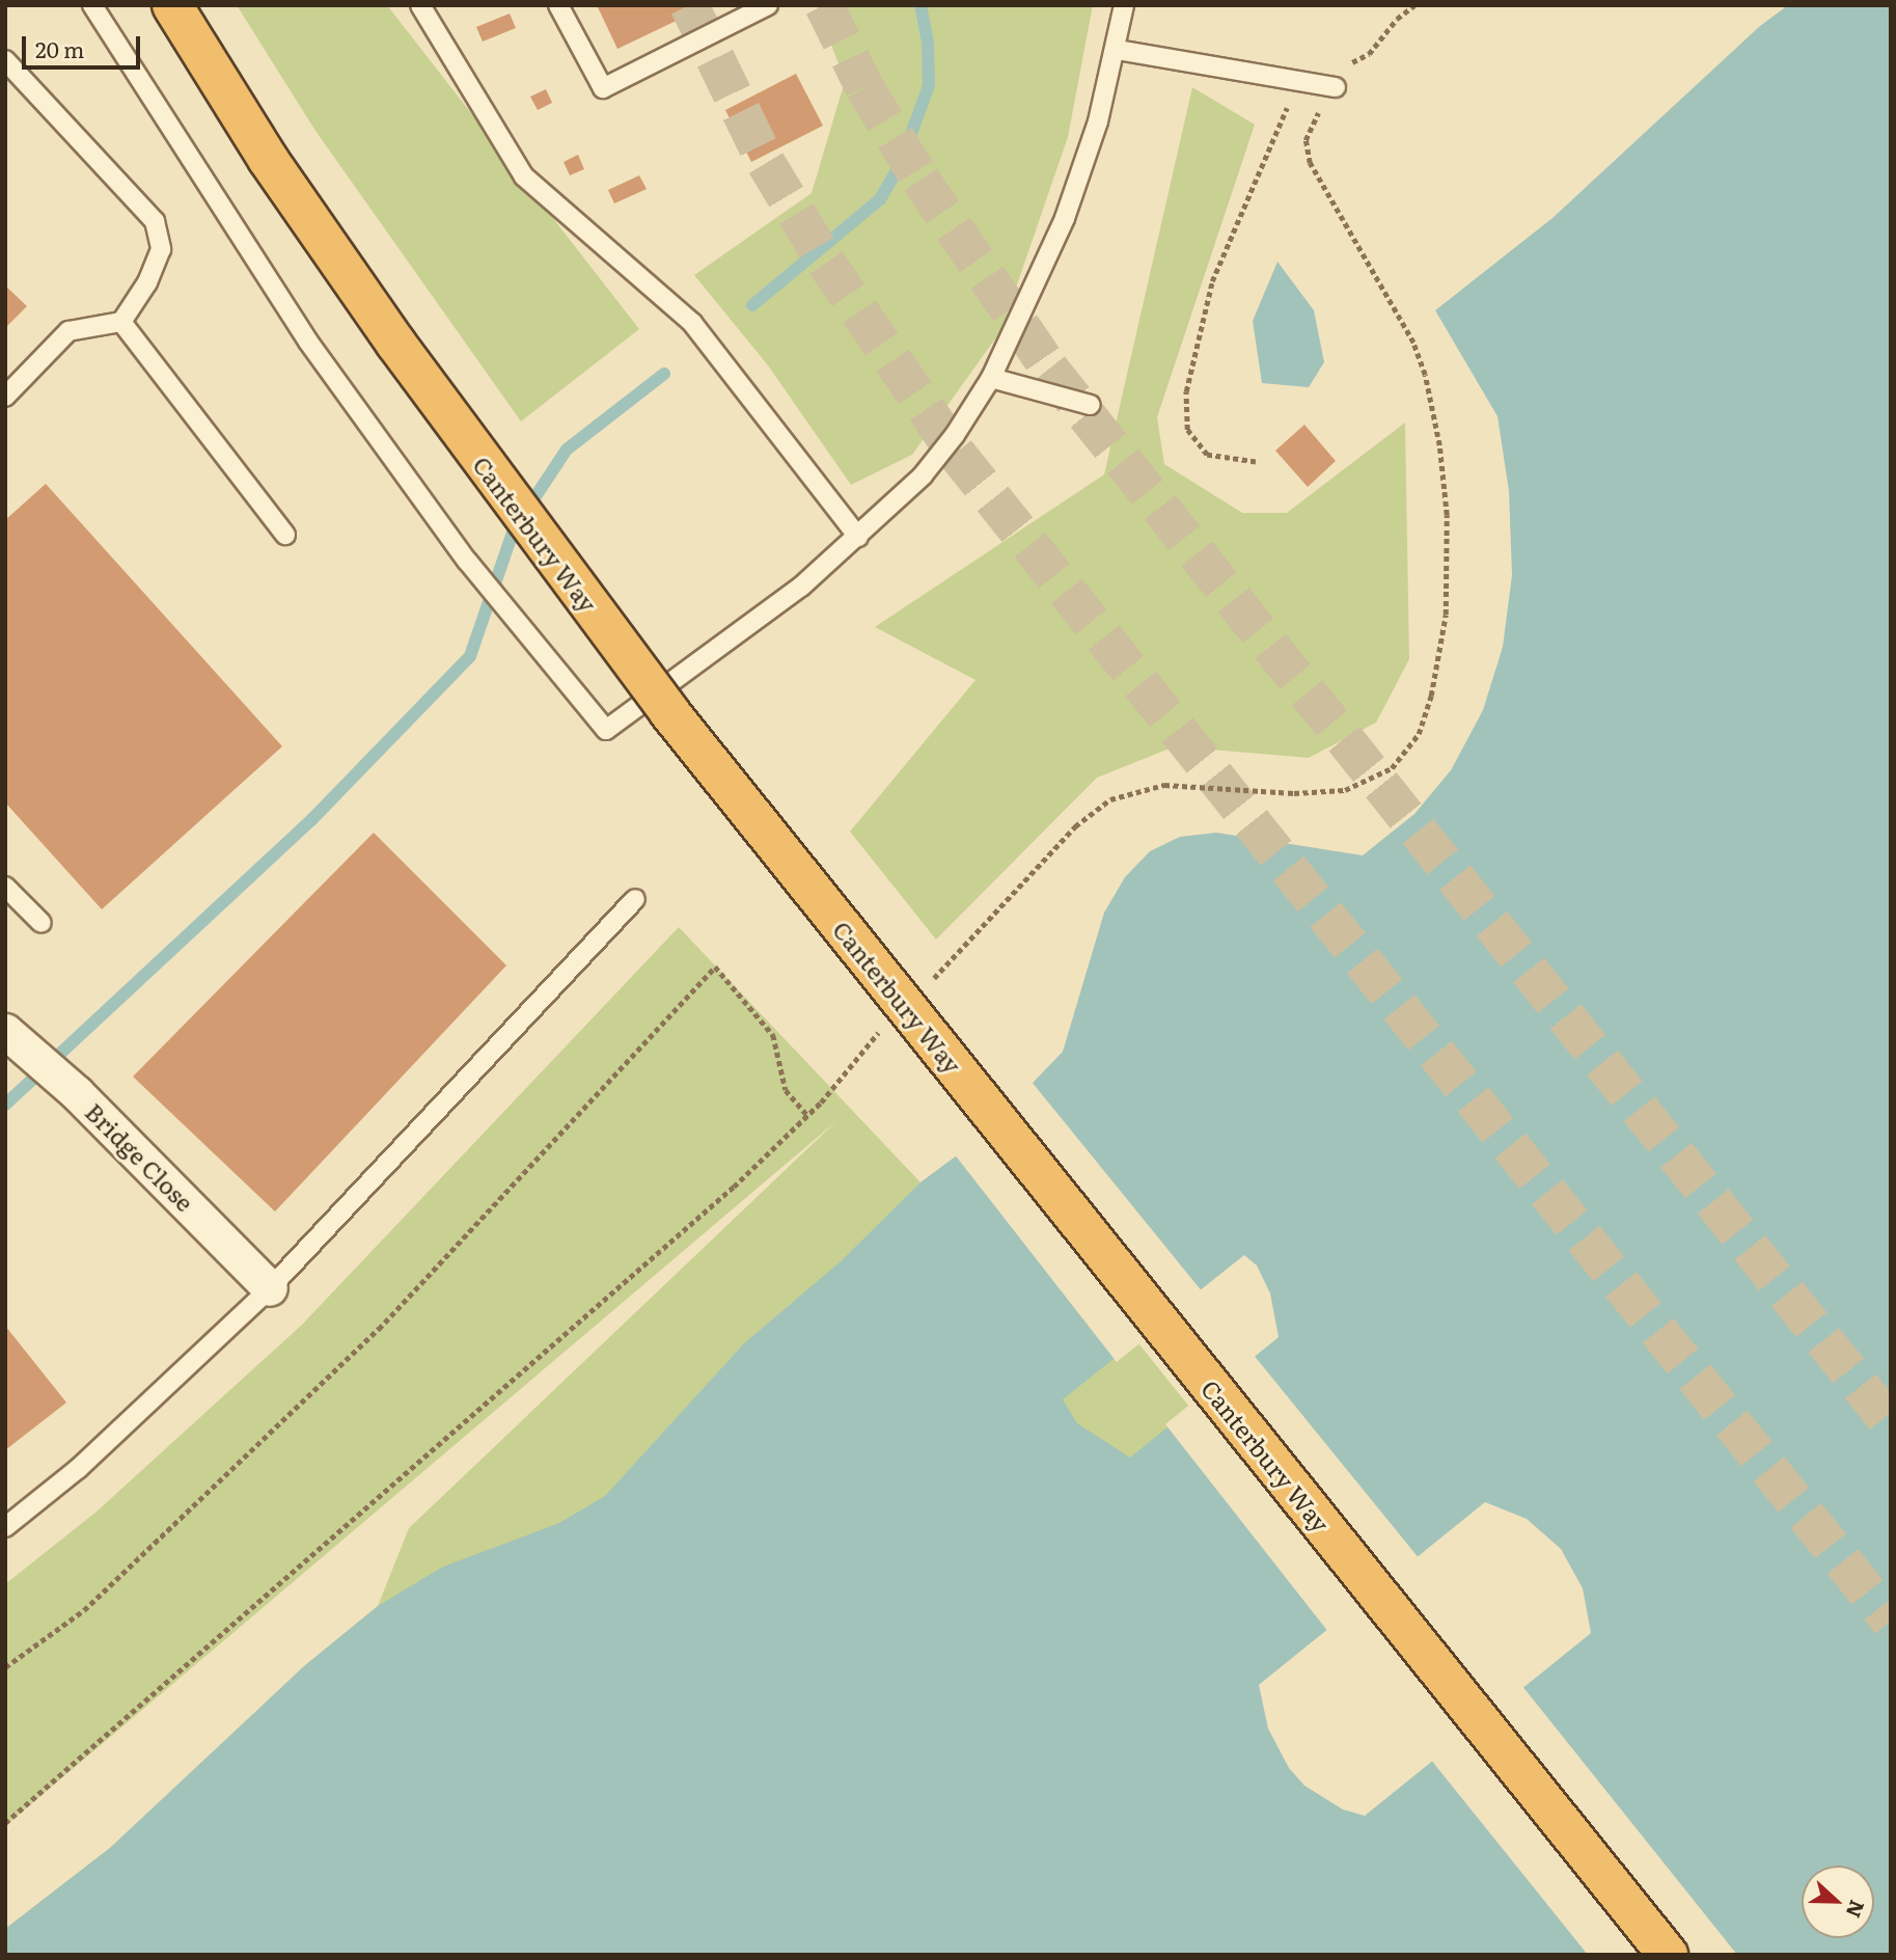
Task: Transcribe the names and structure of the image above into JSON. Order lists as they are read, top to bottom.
{
  "streets": {
    "highway": ["Canterbury Way"],
    "street": ["Bridge Close"]
  },
  "scale_bar": "20 m",
  "north": "right"
}
